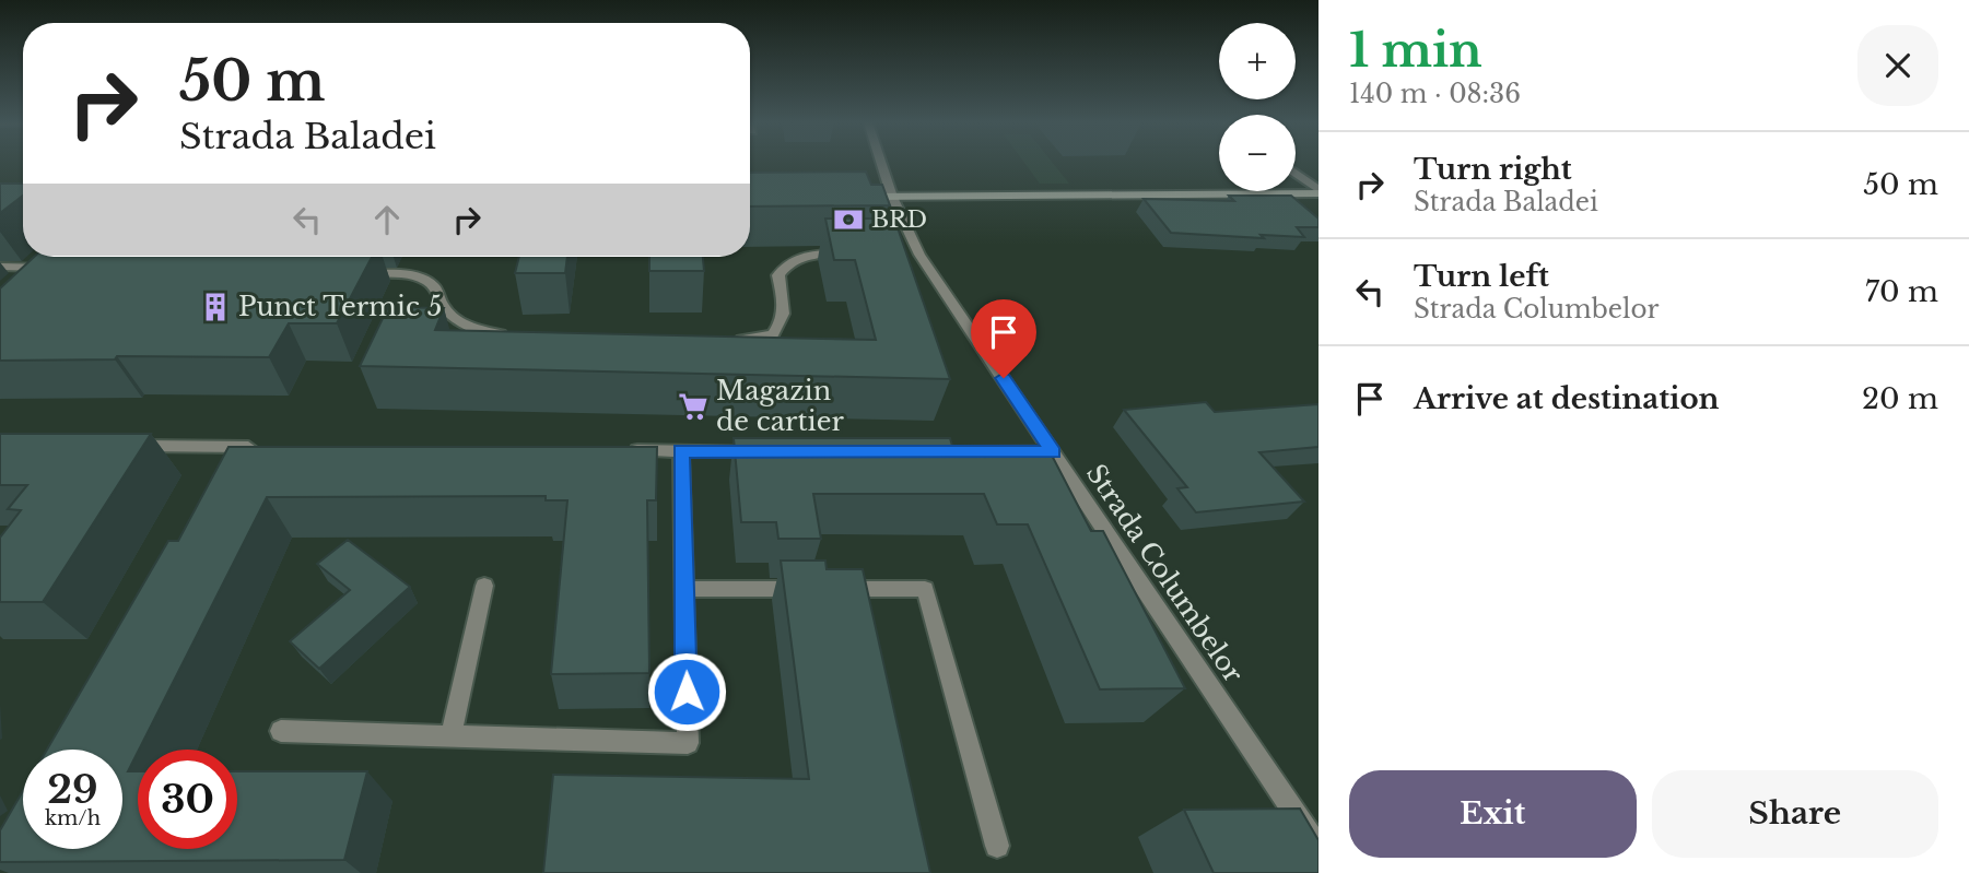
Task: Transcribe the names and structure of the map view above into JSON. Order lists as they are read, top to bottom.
{
  "streets": {
    "street": ["Strada Columbelor"]
  },
  "places": {
    "bank": ["BRD"],
    "building": ["Punct Termic 5"],
    "supermarket": ["Magazin de cartier"]
  },
  "page": {
    "heading": ["1 min", "140 m · 08:36"],
    "map_buttons": ["+", "−"],
    "turn": ["50 m", "Strada Baladei"],
    "list": [
      {
        "name": "Turn right",
        "note": "Strada Baladei",
        "value": "50 m"
      },
      {
        "name": "Turn left",
        "note": "Strada Columbelor",
        "value": "70 m"
      },
      {
        "name": "Arrive at destination",
        "value": "20 m"
      }
    ],
    "speed": "29 km/h",
    "limit": "30",
    "buttons": ["Exit", "Share"]
  }
}
